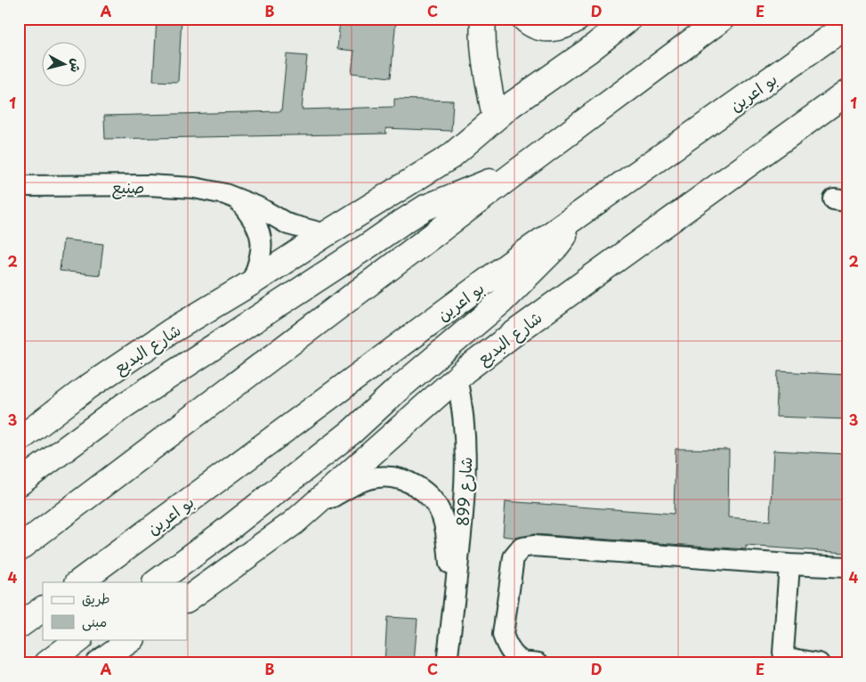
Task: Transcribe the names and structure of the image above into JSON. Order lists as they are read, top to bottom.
{
  "streets": {
    "main road": ["بو اعرين", "شارع البديع"],
    "street": ["صنيع", "شارع 899"]
  },
  "crossings": [
    ["صنيع", "شارع البديع"],
    ["شارع البديع", "شارع 899"]
  ],
  "legend": ["طريق", "مبنى"],
  "north": "right",
  "grid": {
    "columns": [
      "A",
      "B",
      "C",
      "D",
      "E"
    ],
    "rows": [
      "1",
      "2",
      "3",
      "4"
    ]
  }
}
